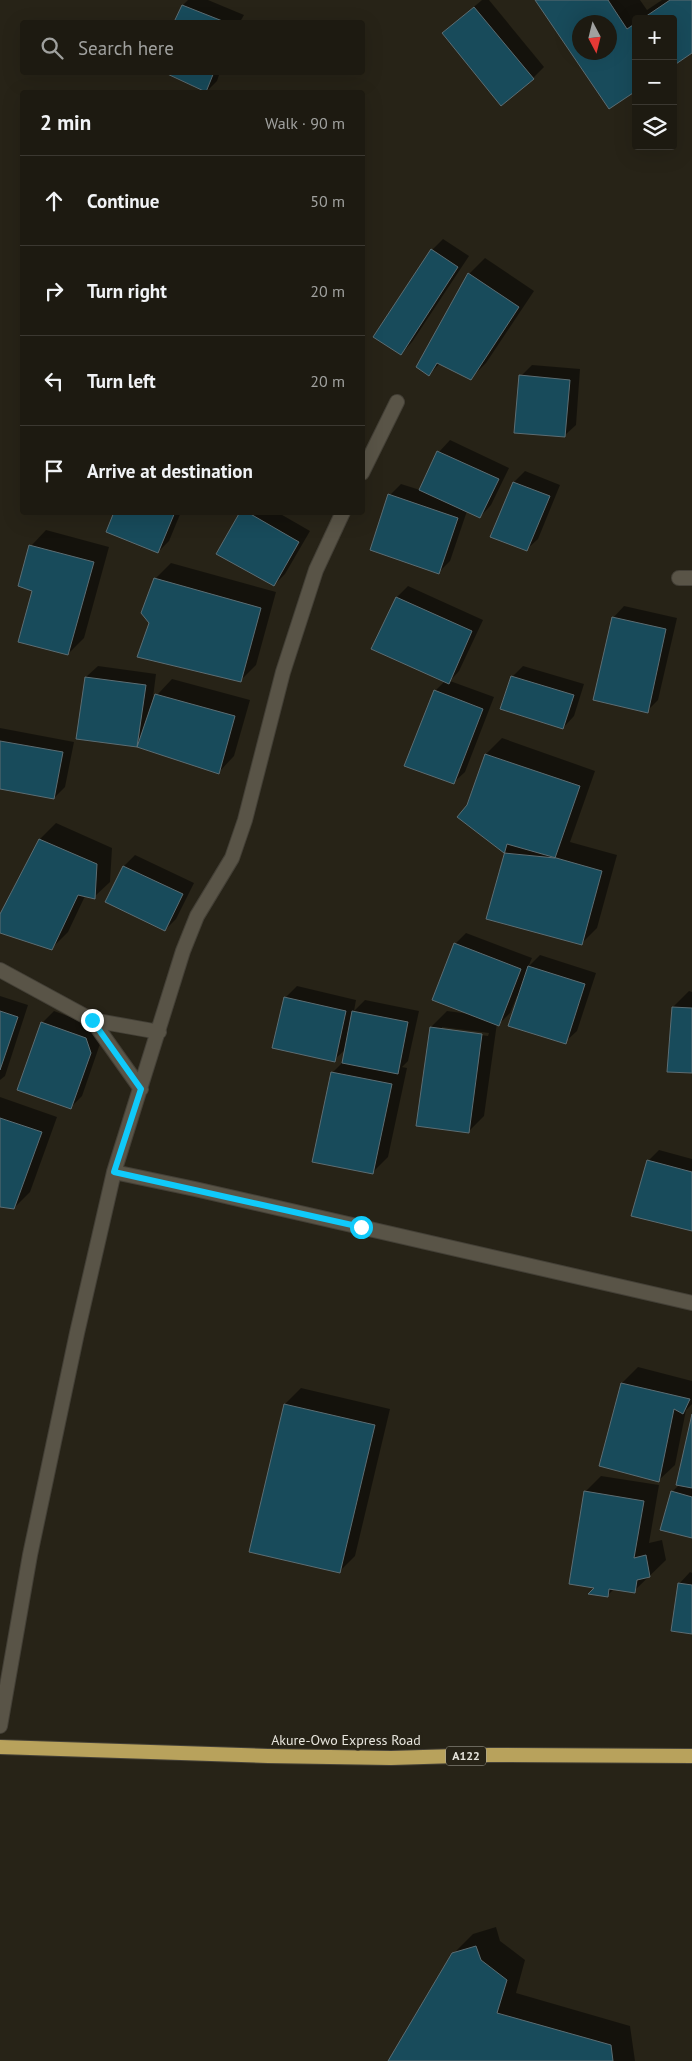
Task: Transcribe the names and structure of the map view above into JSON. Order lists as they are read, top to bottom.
{
  "streets": {
    "highway": ["Akure-Owo Express Road", "A122"]
  },
  "north": "bottom",
  "page": {
    "map_buttons": ["+", "−"],
    "search": "Search here",
    "heading": ["2 min", "Walk · 90 m"],
    "list": [
      ["Continue", "50 m"],
      ["Turn right", "20 m"],
      ["Turn left", "20 m"],
      "Arrive at destination"
    ]
  }
}
